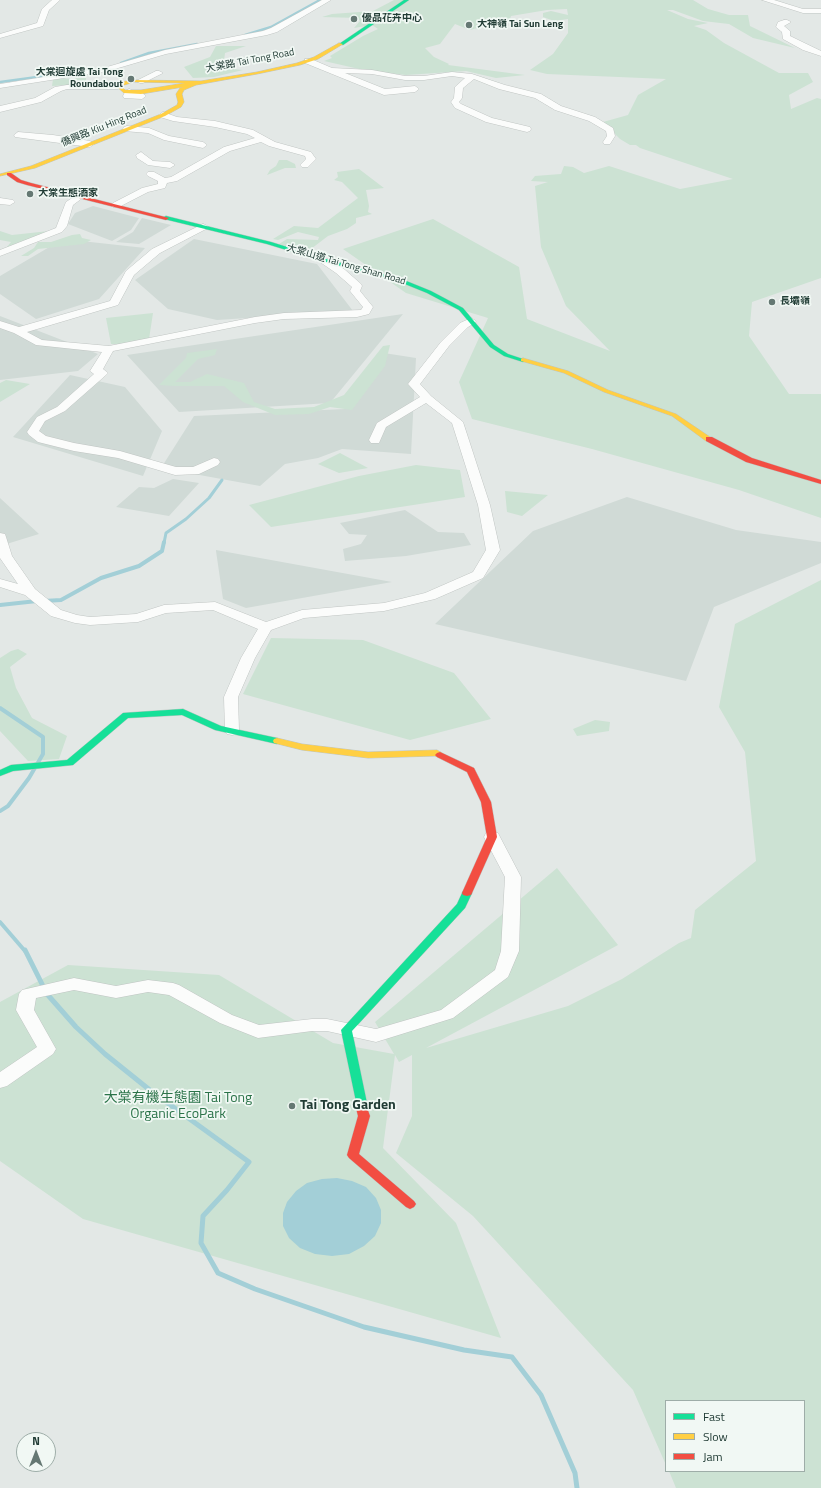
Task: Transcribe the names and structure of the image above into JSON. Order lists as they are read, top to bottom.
{
  "streets": {
    "street": ["大棠路 Tai Tong Road", "僑興路 Kiu Hing Road", "大棠山道 Tai Tong Shan Road"]
  },
  "crossings": [
    ["大棠路 Tai Tong Road", "僑興路 Kiu Hing Road"],
    ["僑興路 Kiu Hing Road", "大棠山道 Tai Tong Shan Road"]
  ],
  "parks": ["大棠有機生態園 Tai Tong Organic EcoPark"],
  "places": [
    "優品花卉中心",
    "大神嶺 Tai Sun Leng",
    "大棠迴旋處 Tai Tong Roundabout",
    "大棠生態酒家",
    "長壩嶺",
    "Tai Tong Garden"
  ],
  "legend": ["Fast", "Slow", "Jam"],
  "north": "top"
}
